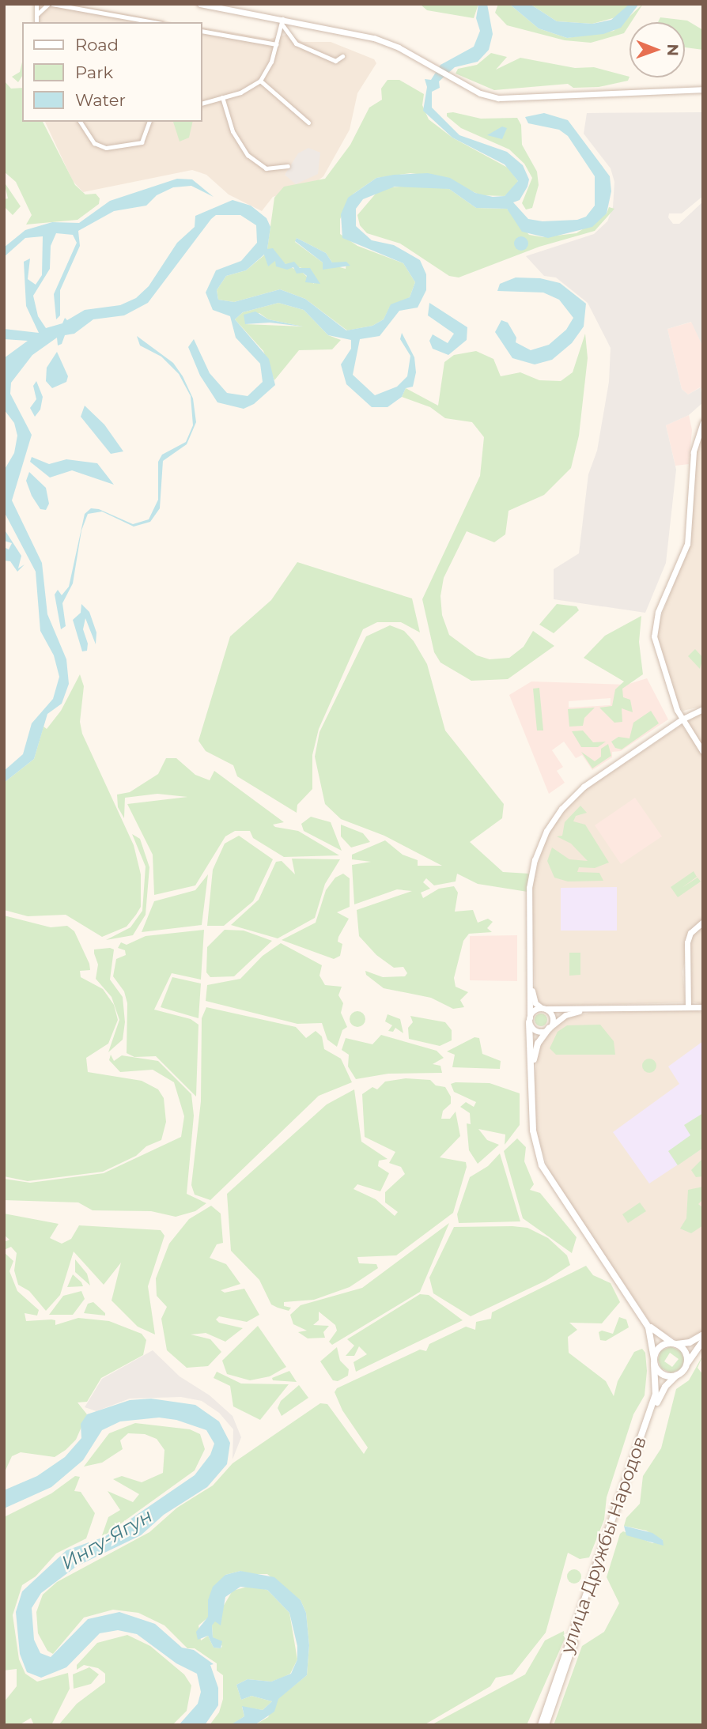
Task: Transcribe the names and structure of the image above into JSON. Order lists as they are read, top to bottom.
{
  "streets": {
    "main road": ["улица Дружбы Народов"]
  },
  "water": ["Ингу-Ягун"],
  "legend": ["Road", "Park", "Water"],
  "north": "right"
}
